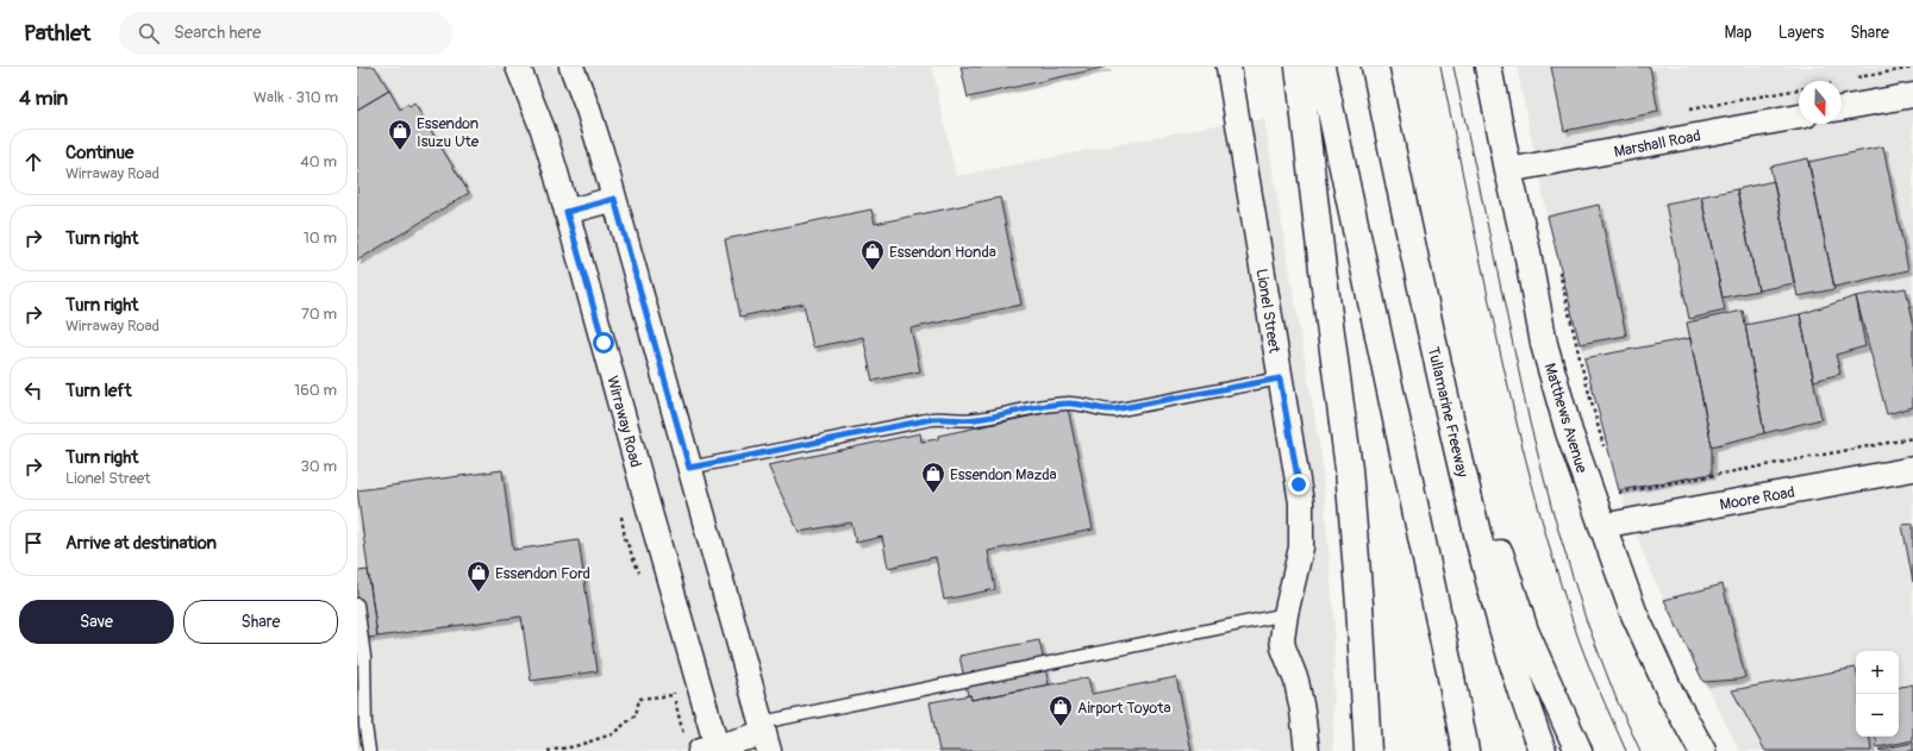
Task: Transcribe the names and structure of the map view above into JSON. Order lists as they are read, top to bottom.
{
  "streets": {
    "main road": ["Tullamarine Freeway", "Matthews Avenue"],
    "street": [
      "Marshall Road",
      "Lionel Street",
      "Wirraway Road",
      "Moore Road"
    ]
  },
  "crossings": [
    ["Marshall Road", "Matthews Avenue"],
    ["Matthews Avenue", "Moore Road"]
  ],
  "places": {
    "shop": [
      "Essendon Isuzu Ute",
      "Essendon Honda",
      "Essendon Mazda",
      "Essendon Ford",
      "Airport Toyota"
    ]
  },
  "north": "bottom",
  "page": {
    "header": "Pathlet",
    "search": "Search here",
    "nav": ["Map", "Layers", "Share"],
    "heading": ["4 min", "Walk · 310 m"],
    "list": [
      ["Continue", "Wirraway Road", "40 m"],
      ["Turn right", "10 m"],
      ["Turn right", "Wirraway Road", "70 m"],
      ["Turn left", "160 m"],
      ["Turn right", "Lionel Street", "30 m"],
      "Arrive at destination"
    ],
    "buttons": ["Save", "Share"],
    "map_buttons": ["+", "−"]
  }
}
